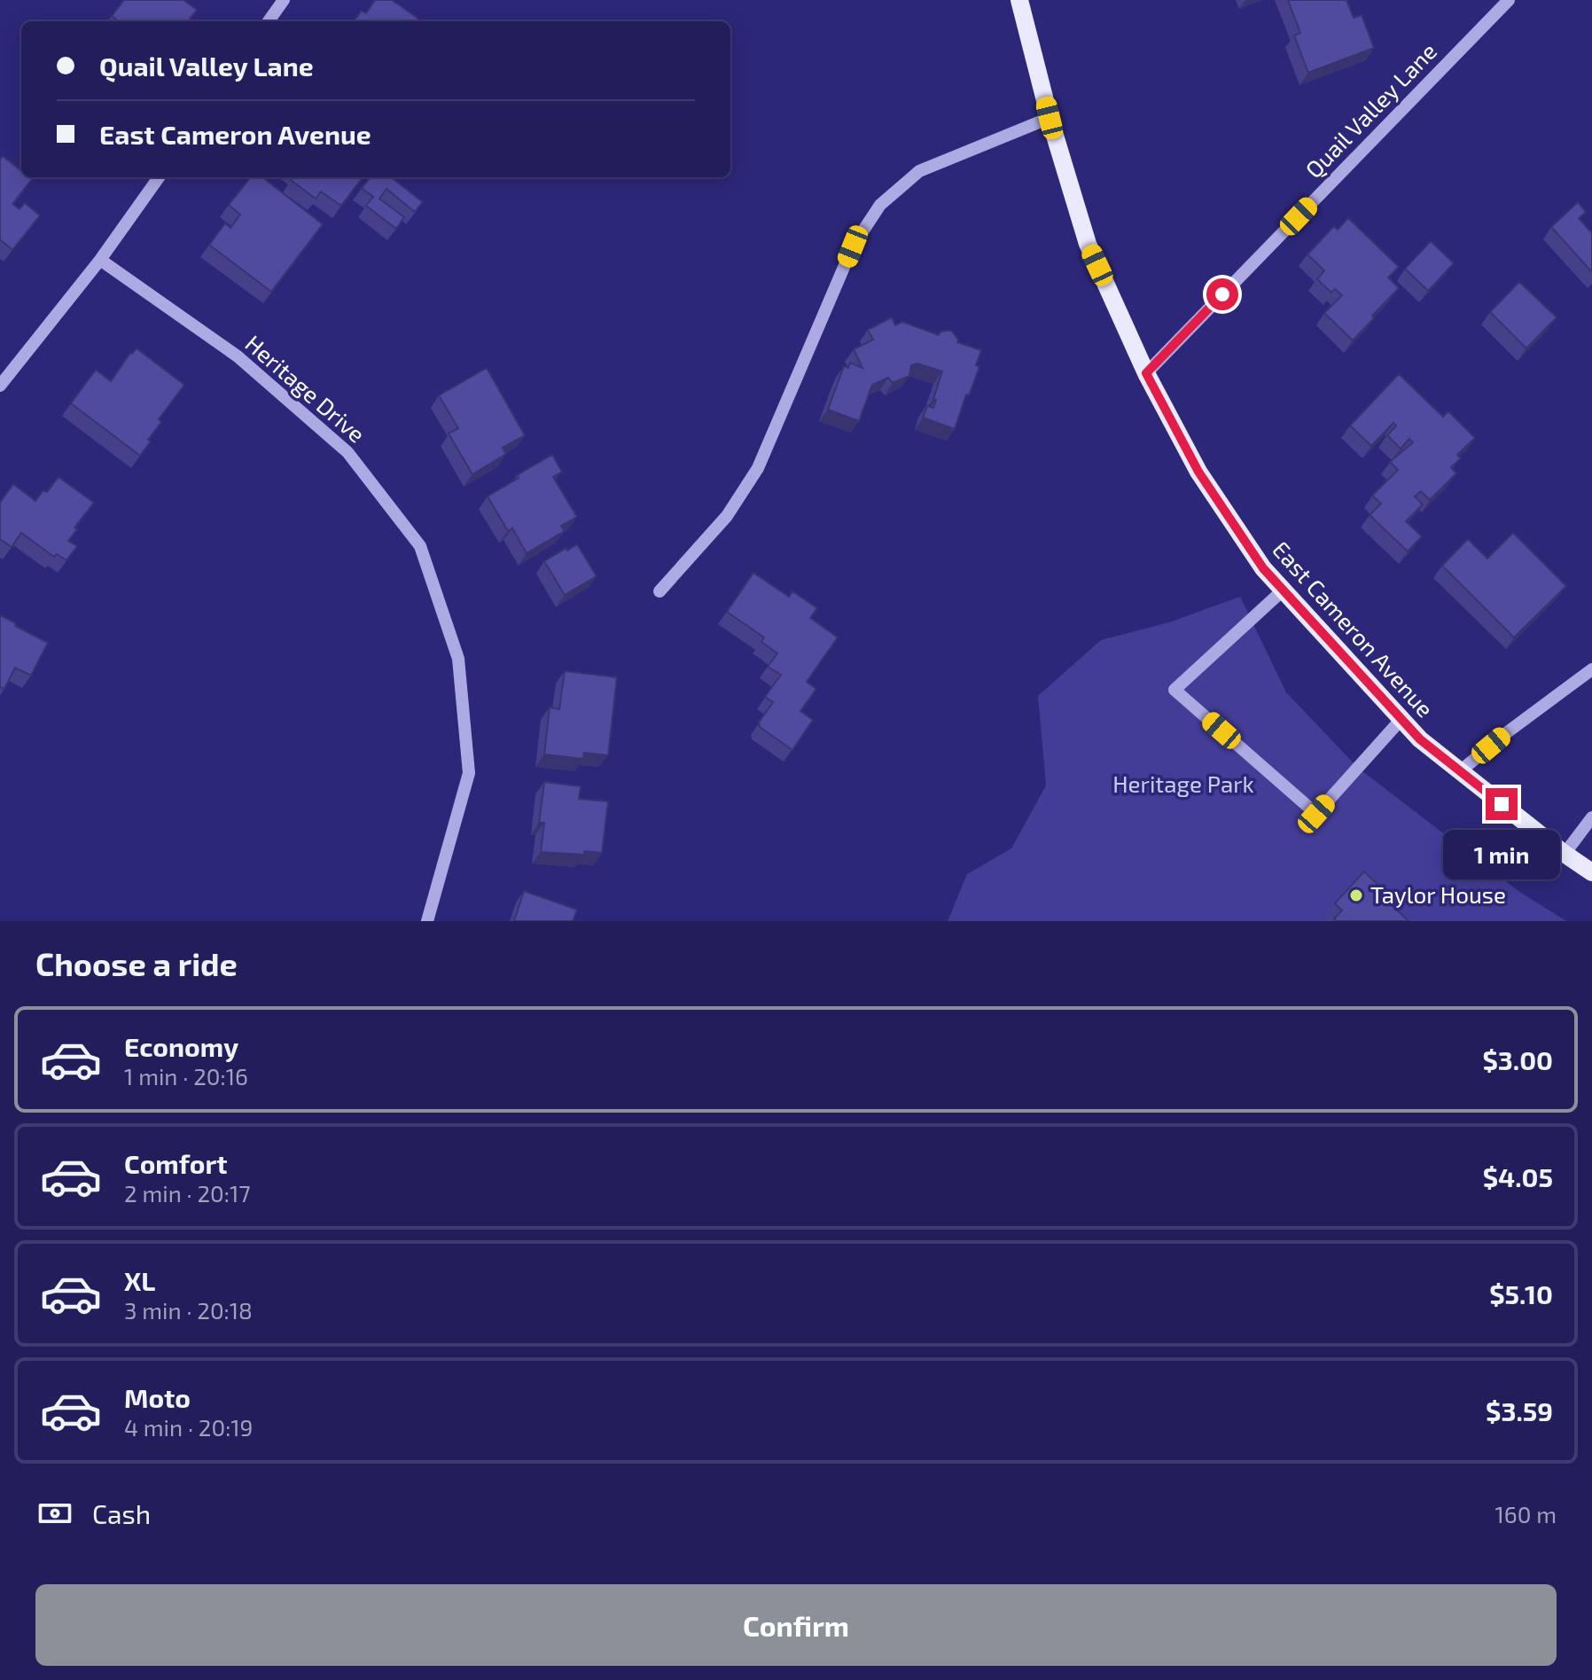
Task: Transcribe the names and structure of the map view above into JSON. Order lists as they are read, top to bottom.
{
  "streets": {
    "main road": ["East Cameron Avenue"],
    "street": ["Quail Valley Lane", "Heritage Drive"]
  },
  "crossings": [
    ["Quail Valley Lane", "East Cameron Avenue"]
  ],
  "parks": ["Heritage Park"],
  "places": ["Taylor House"],
  "page": {
    "banner": ["Quail Valley Lane", "East Cameron Avenue"],
    "bubble": "1 min",
    "heading": "Choose a ride",
    "list": [
      {
        "name": "Economy",
        "note": "1 min · 20:16",
        "value": "$3.00"
      },
      {
        "name": "Comfort",
        "note": "2 min · 20:17",
        "value": "$4.05"
      },
      {
        "name": "XL",
        "note": "3 min · 20:18",
        "value": "$5.10"
      },
      {
        "name": "Moto",
        "note": "4 min · 20:19",
        "value": "$3.59"
      }
    ],
    "pay": ["Cash", "160 m"],
    "buttons": "Confirm"
  }
}
